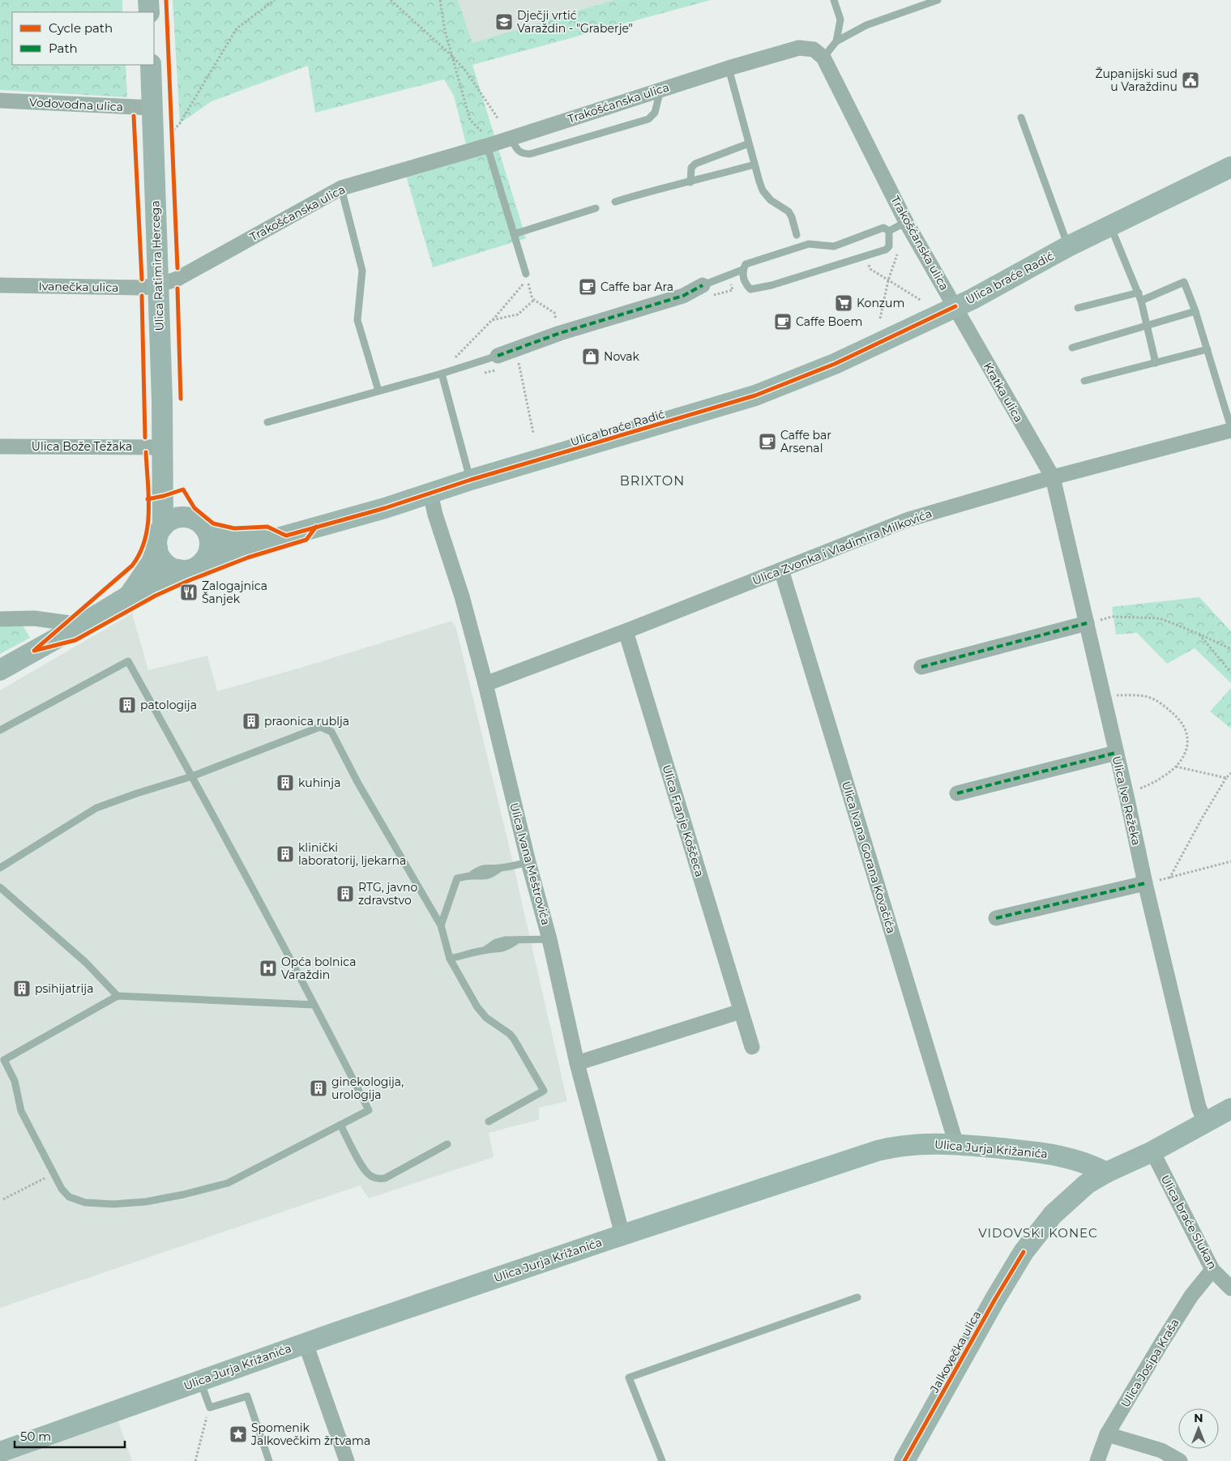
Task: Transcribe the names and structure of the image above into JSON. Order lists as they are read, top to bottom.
{
  "streets": {
    "main road": [
      "Ulica Ratimira Hercega",
      "Ulica braće Radić",
      "Ulica Jurja Križanića",
      "Jalkovečka ulica"
    ],
    "street": [
      "Trakošćanska ulica",
      "Vodovodna ulica",
      "Ivanečka ulica",
      "Kratka ulica",
      "Ulica Bože Težaka",
      "Ulica Zvonka i Vladimira Milkovića",
      "Ulica Ive Režeka",
      "Ulica Franje Koščeca",
      "Ulica Ivana Gorana Kovačića",
      "Ulica Ivana Meštrovića",
      "Ulica braće Slukan",
      "Ulica Josipa Kraša"
    ]
  },
  "crossings": [
    ["Trakošćanska ulica", "Ulica Ratimira Hercega"],
    ["Trakošćanska ulica", "Ulica braće Radić"],
    ["Trakošćanska ulica", "Ivanečka ulica"],
    ["Trakošćanska ulica", "Kratka ulica"],
    ["Vodovodna ulica", "Ulica Ratimira Hercega"],
    ["Ulica Ratimira Hercega", "Ulica braće Radić"],
    ["Ulica Ratimira Hercega", "Ivanečka ulica"],
    ["Ulica Ratimira Hercega", "Ulica Bože Težaka"],
    ["Ulica braće Radić", "Kratka ulica"],
    ["Ulica braće Radić", "Ulica Ivana Meštrovića"],
    ["Kratka ulica", "Ulica Zvonka i Vladimira Milkovića"],
    ["Kratka ulica", "Ulica Ive Režeka"],
    ["Ulica Zvonka i Vladimira Milkovića", "Ulica Ive Režeka"],
    ["Ulica Zvonka i Vladimira Milkovića", "Ulica Franje Koščeca"],
    ["Ulica Zvonka i Vladimira Milkovića", "Ulica Ivana Gorana Kovačića"],
    ["Ulica Zvonka i Vladimira Milkovića", "Ulica Ivana Meštrovića"],
    ["Ulica Ive Režeka", "Jalkovečka ulica"],
    ["Ulica Ivana Gorana Kovačića", "Ulica Jurja Križanića"],
    ["Ulica Ivana Meštrovića", "Ulica Jurja Križanića"],
    ["Ulica Jurja Križanića", "Jalkovečka ulica"],
    ["Ulica braće Slukan", "Jalkovečka ulica"],
    ["Ulica braće Slukan", "Ulica Josipa Kraša"]
  ],
  "districts": ["BRIXTON", "VIDOVSKI KONEC"],
  "places": {
    "school or university": ["Dječji vrtić Varaždin - \"Graberje\""],
    "public building": ["Županijski sud u Varaždinu"],
    "cafe": ["Caffe bar Ara", "Caffe Boem", "Caffe bar Arsenal"],
    "supermarket": ["Konzum"],
    "shop": ["Novak"],
    "restaurant": ["Zalogajnica Šanjek"],
    "building": [
      "patologija",
      "praonica rublja",
      "kuhinja",
      "klinički laboratorij, ljekarna",
      "RTG, javno zdravstvo",
      "psihijatrija",
      "ginekologija, urologija"
    ],
    "hospital": ["Opća bolnica Varaždin"],
    "place": ["Spomenik Jalkovečkim žrtvama"]
  },
  "legend": ["Cycle path", "Path"],
  "scale_bar": "50 m",
  "north": "top"
}
